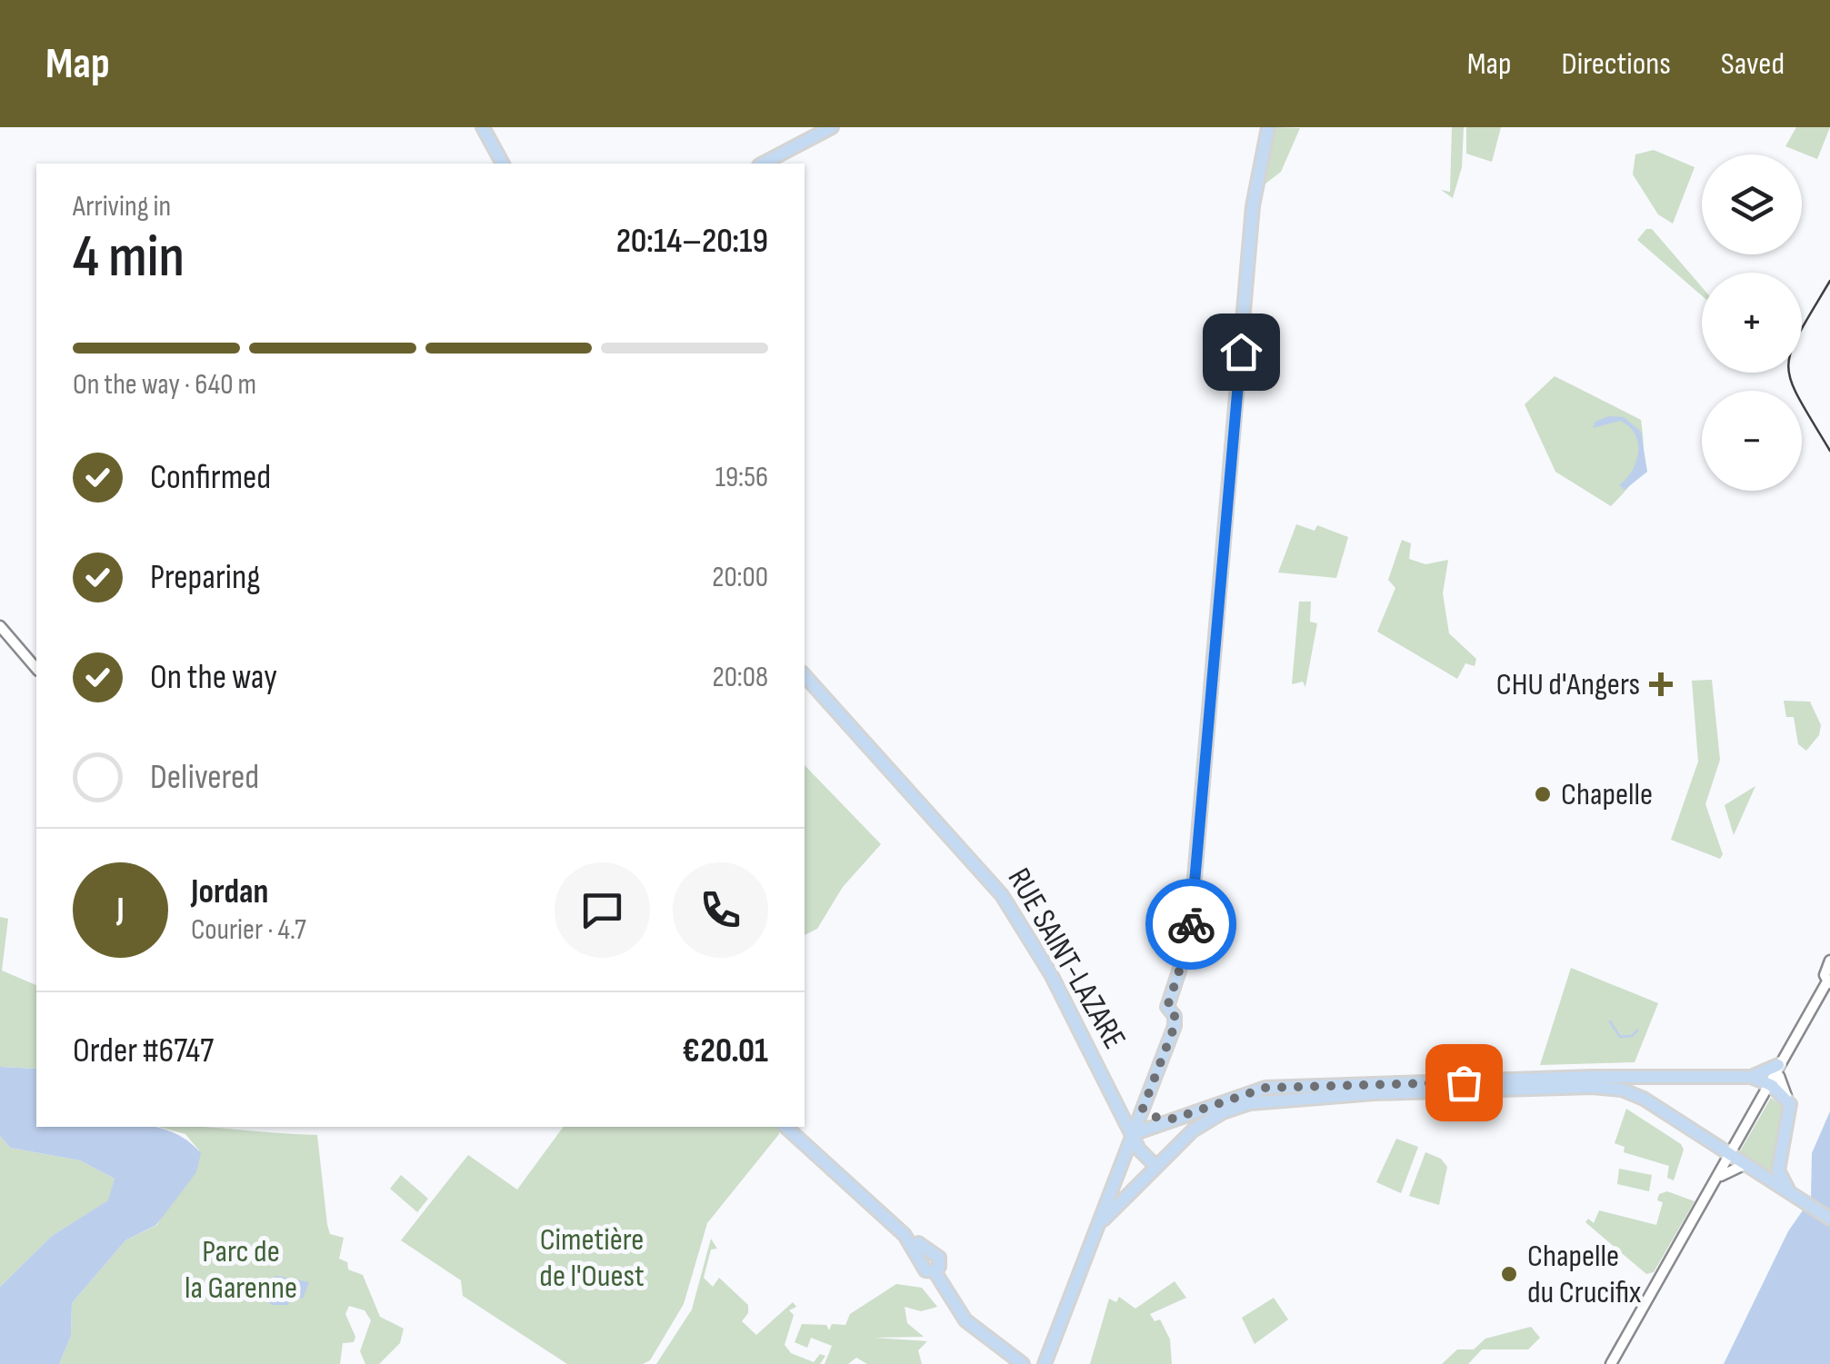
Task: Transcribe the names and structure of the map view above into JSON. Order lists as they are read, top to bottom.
{
  "streets": {
    "main road": ["RUE SAINT-LAZARE"]
  },
  "parks": ["Cimetière de l'Ouest", "Parc de la Garenne"],
  "places": {
    "health": ["CHU d'Angers"],
    "other": ["Chapelle", "Chapelle du Crucifix"]
  },
  "page": {
    "header": "Map",
    "nav": ["Map", "Directions", "Saved"],
    "map_buttons": ["+", "−"],
    "heading": ["4 min", "Arriving in", "20:14–20:19"],
    "panel": [
      "Jordan",
      "Courier · 4.7",
      "Order #6747",
      "€20.01"
    ],
    "bar": "On the way · 640 m",
    "list": [
      ["Confirmed", "19:56"],
      ["Preparing", "20:00"],
      ["On the way", "20:08"],
      "Delivered"
    ],
    "round": "J"
  }
}
